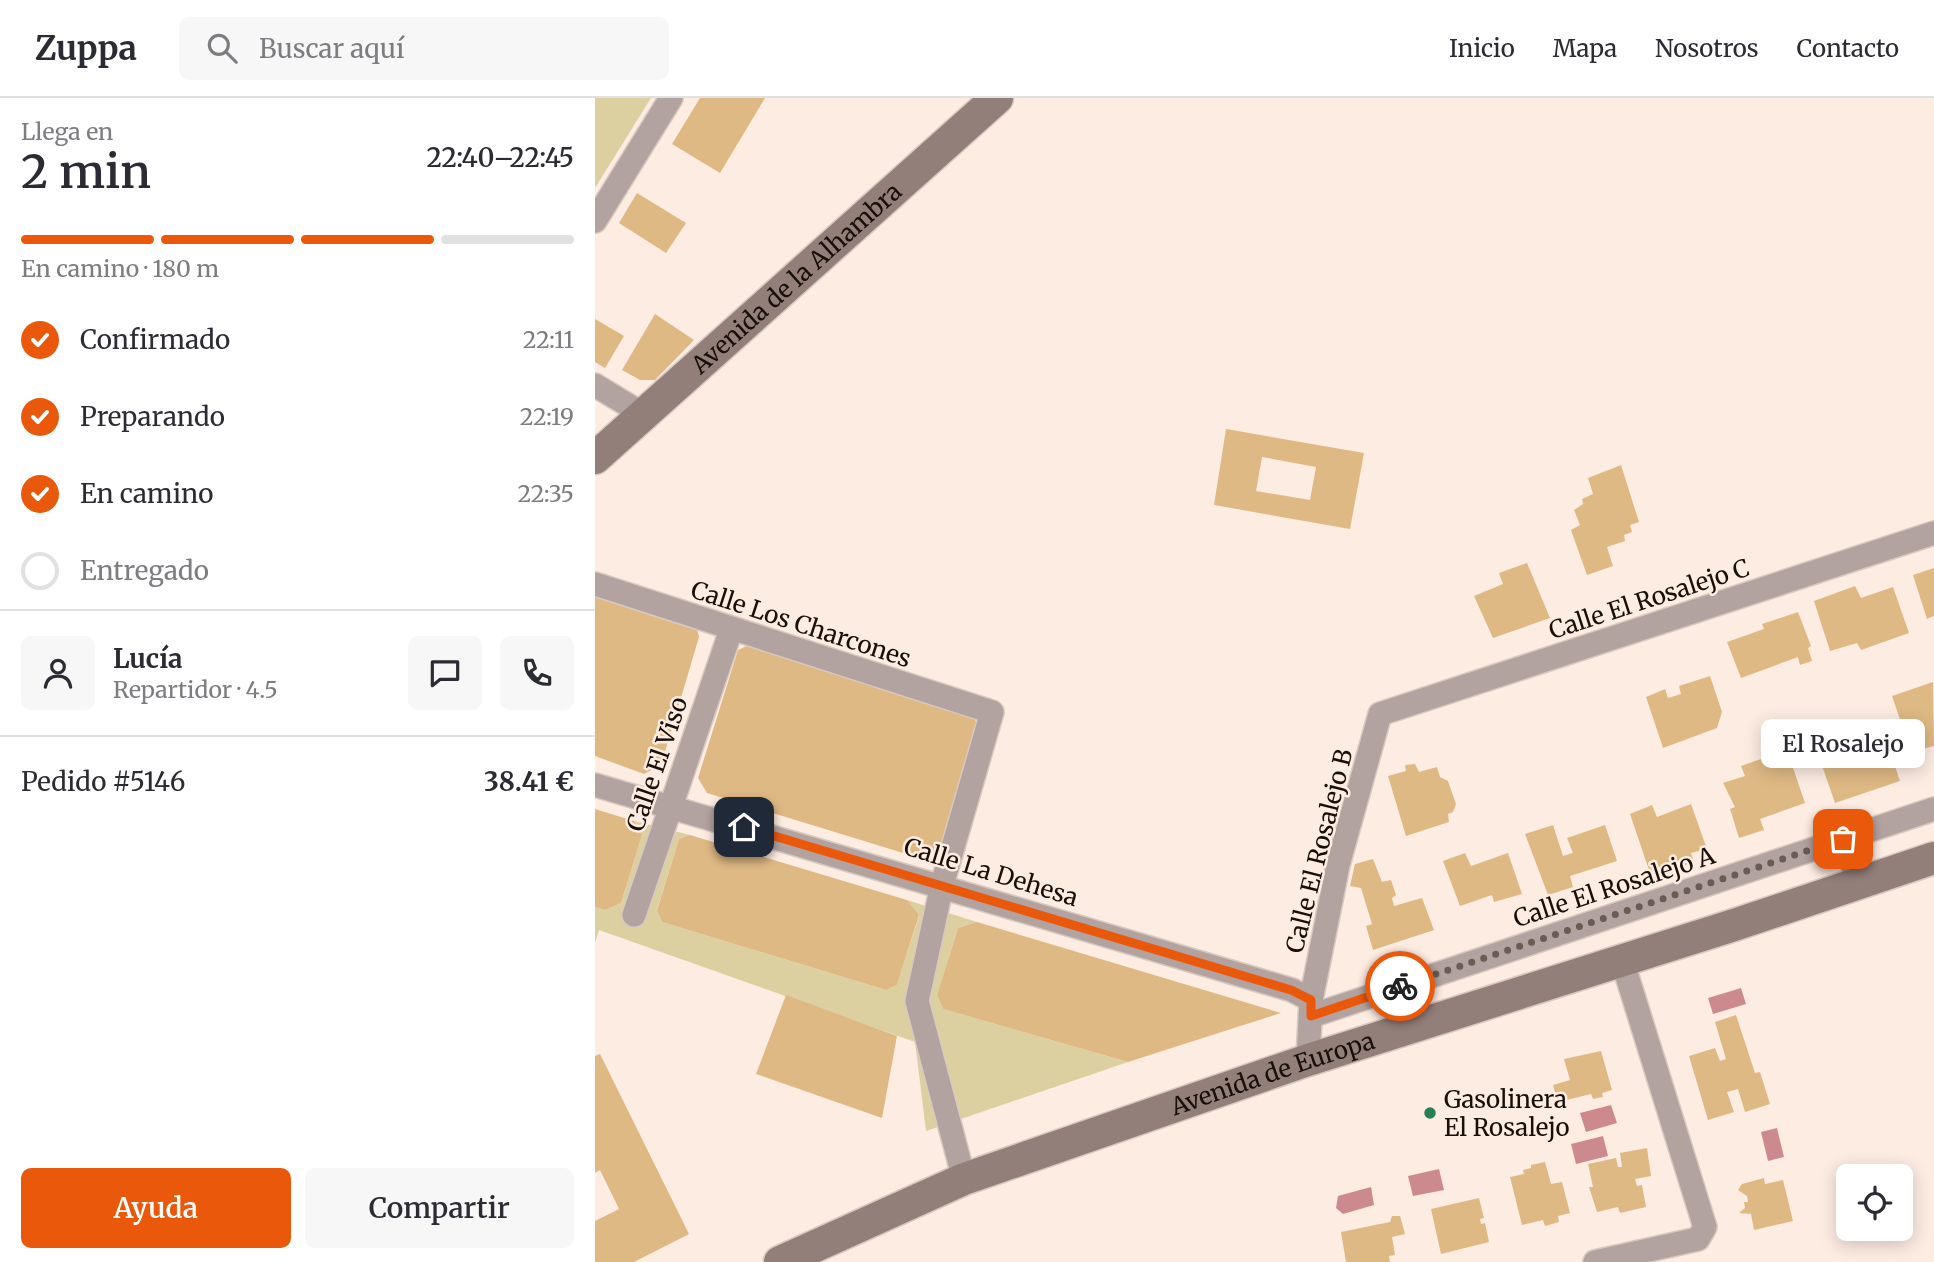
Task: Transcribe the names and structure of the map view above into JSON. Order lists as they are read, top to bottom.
{
  "streets": {
    "main road": ["Avenida de la Alhambra", "Avenida de Europa"],
    "street": [
      "Calle El Rosalejo C",
      "Calle Los Charcones",
      "Calle El Viso",
      "Calle El Rosalejo B",
      "Calle La Dehesa",
      "Calle El Rosalejo A"
    ]
  },
  "crossings": [
    ["Calle El Rosalejo C", "Calle El Rosalejo B"],
    ["Calle Los Charcones", "Calle El Viso"],
    ["Calle Los Charcones", "Calle La Dehesa"],
    ["Calle El Viso", "Calle La Dehesa"],
    ["Calle El Rosalejo B", "Calle La Dehesa"],
    ["Calle El Rosalejo B", "Calle El Rosalejo A"],
    ["Calle La Dehesa", "Calle El Rosalejo A"]
  ],
  "places": ["El Rosalejo", "Gasolinera El Rosalejo"],
  "page": {
    "header": "Zuppa",
    "search": "Buscar aquí",
    "nav": [
      "Inicio",
      "Mapa",
      "Nosotros",
      "Contacto"
    ],
    "heading": ["2 min", "Llega en", "22:40–22:45"],
    "panel": [
      "Lucía",
      "Repartidor · 4.5",
      "Pedido #5146",
      "38.41 €"
    ],
    "bar": "En camino · 180 m",
    "list": [
      ["Confirmado", "22:11"],
      ["Preparando", "22:19"],
      ["En camino", "22:35"],
      "Entregado"
    ],
    "bubble": "El Rosalejo",
    "buttons": ["Ayuda", "Compartir"]
  }
}
